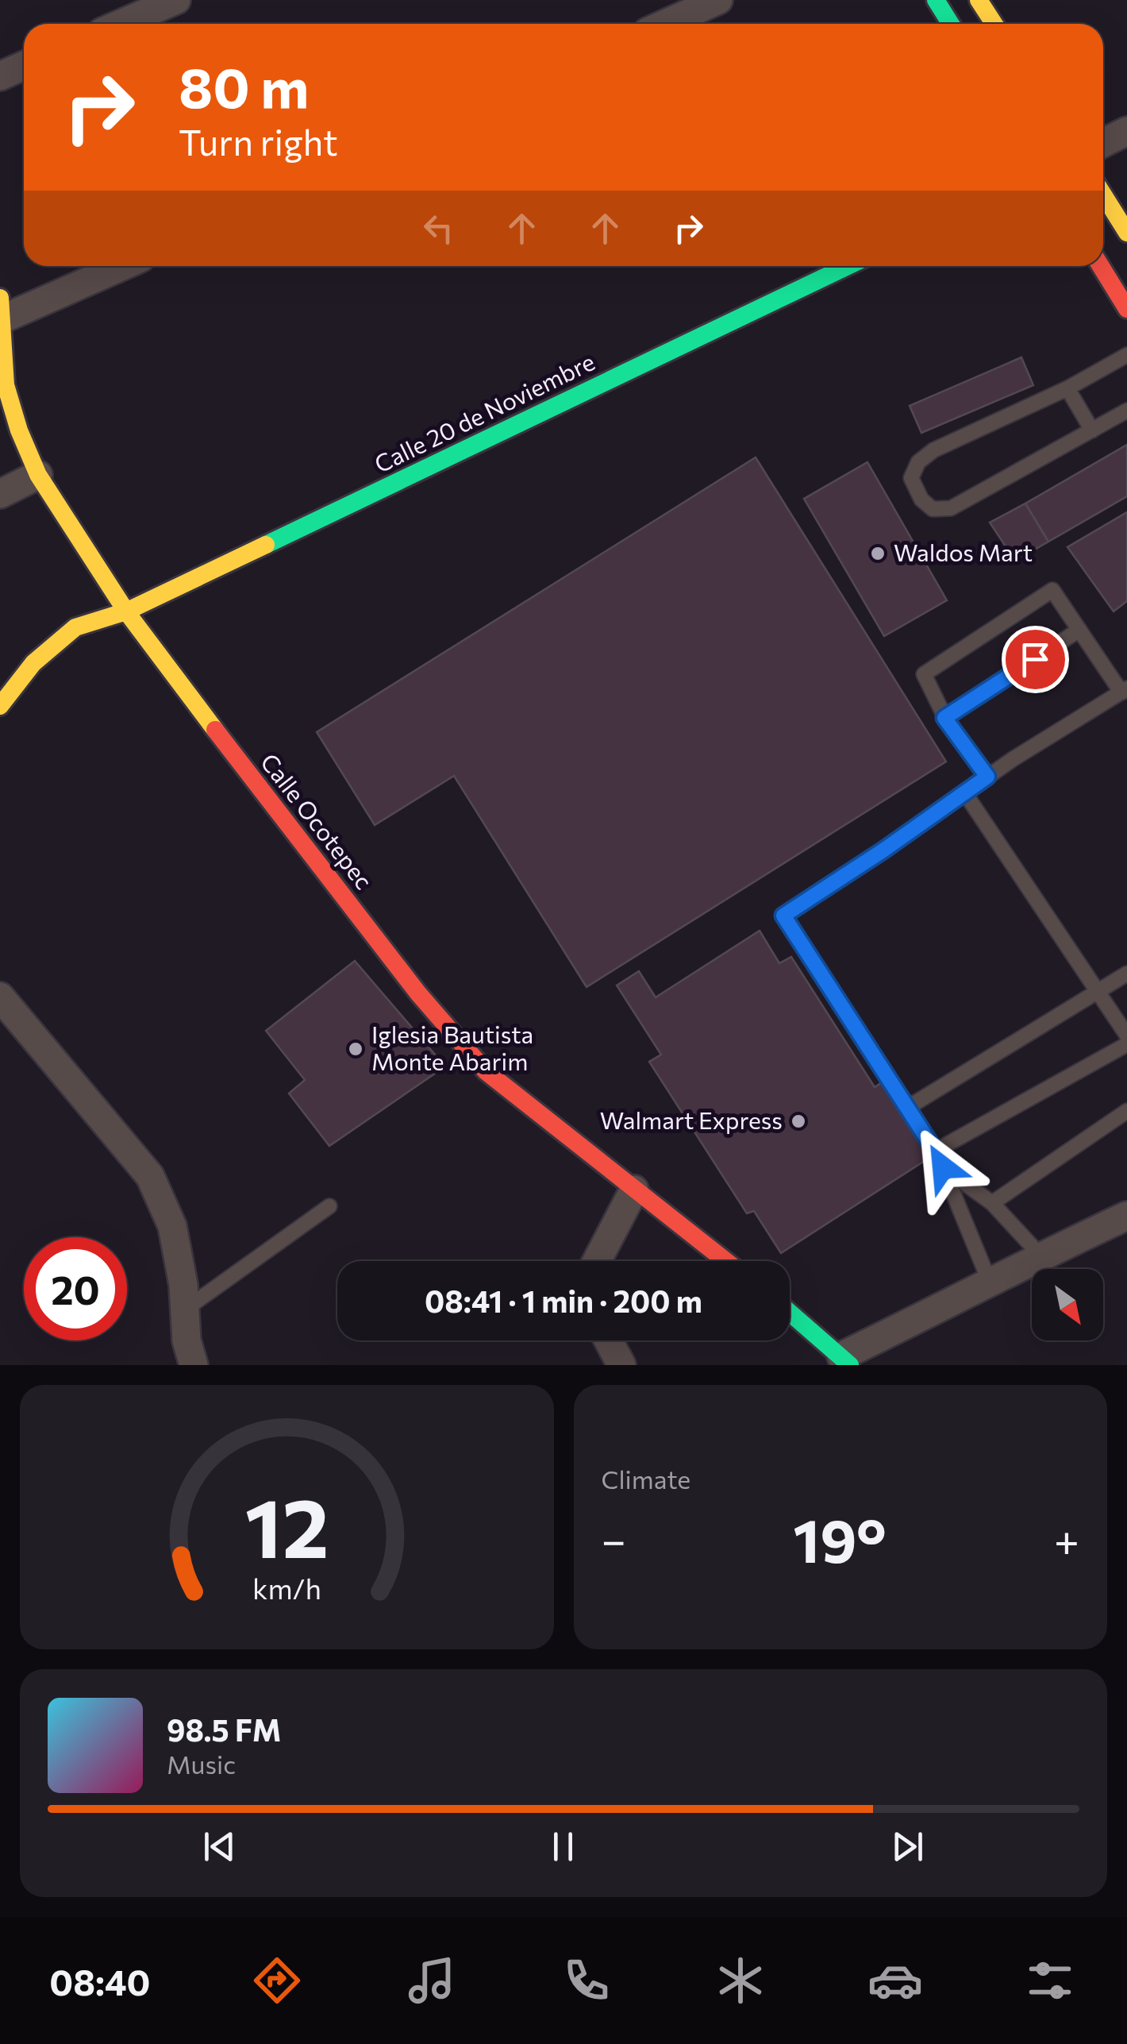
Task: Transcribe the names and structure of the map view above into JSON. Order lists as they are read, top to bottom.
{
  "streets": {
    "street": ["Calle 20 de Noviembre", "Calle Ocotepec"]
  },
  "crossings": [
    ["Calle 20 de Noviembre", "Calle Ocotepec"]
  ],
  "places": ["Waldos Mart", "Iglesia Bautista Monte Abarim", "Walmart Express"],
  "north": "bottom right",
  "page": {
    "turn": ["80 m", "Turn right"],
    "limit": "20",
    "trip": "08:41 · 1 min · 200 m",
    "tile": "Climate",
    "heat": ["−", "19°", "+"],
    "song": ["98.5 FM", "Music"],
    "tabs": "08:40",
    "gauge": ["12", "km/h"]
  }
}
